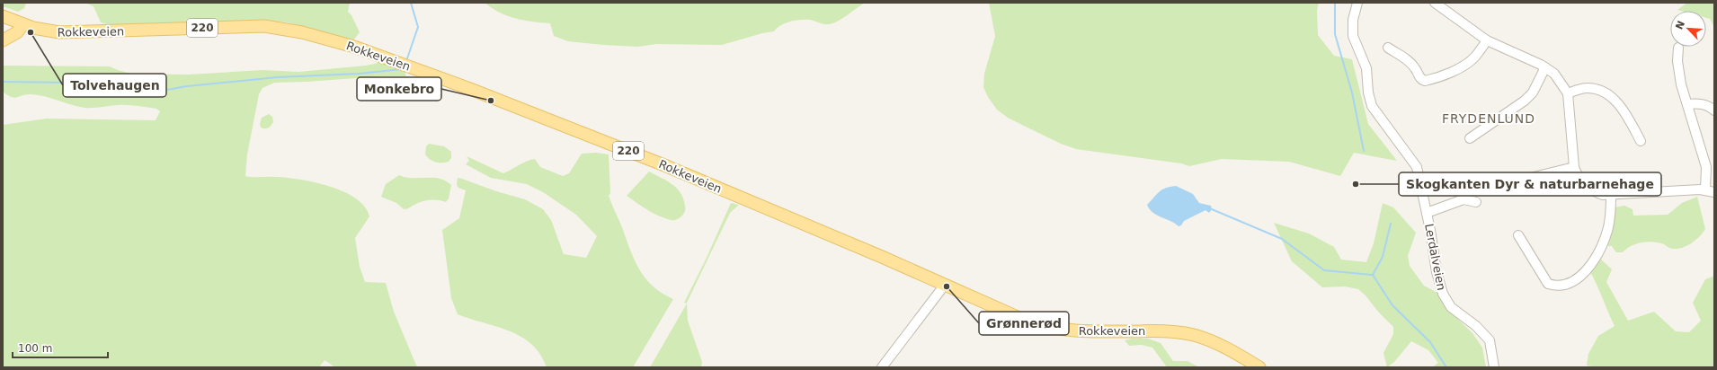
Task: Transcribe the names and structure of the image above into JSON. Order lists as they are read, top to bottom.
{
  "streets": {
    "main road": ["220", "Rokkeveien"],
    "street": ["Lerdalveien"]
  },
  "districts": ["FRYDENLUND"],
  "places": [
    "Tolvehaugen",
    "Monkebro",
    "Skogkanten Dyr & naturbarnehage",
    "Grønnerød"
  ],
  "scale_bar": "100 m",
  "north": "top left"
}
